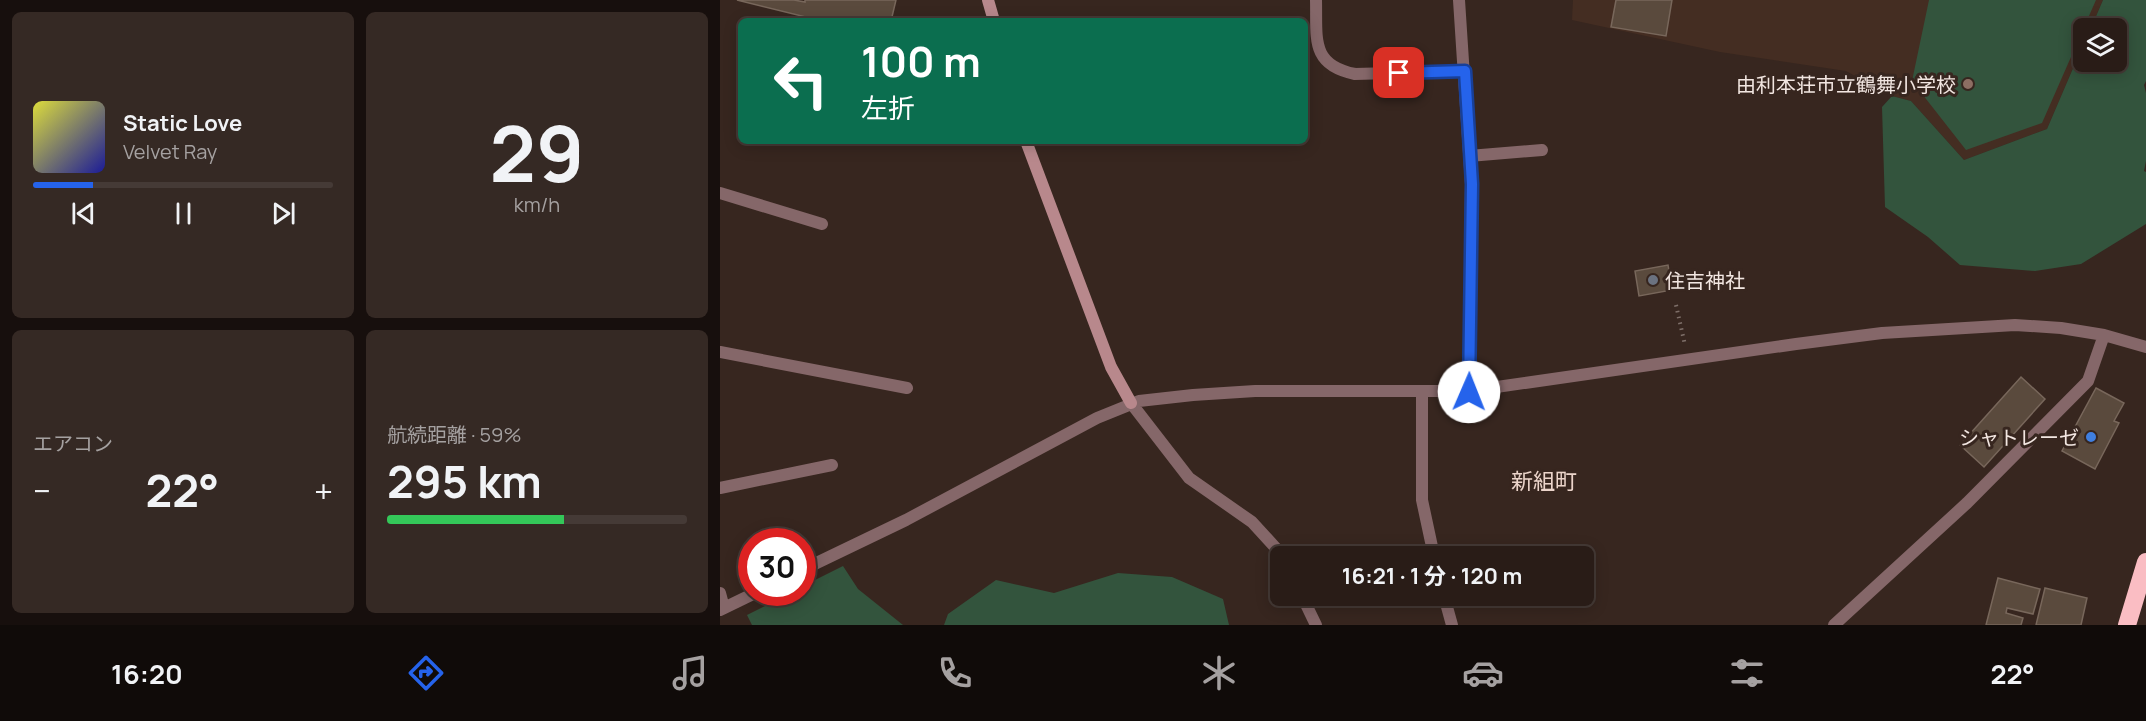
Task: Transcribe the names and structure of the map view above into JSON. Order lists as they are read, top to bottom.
{
  "districts": ["新組町"],
  "places": ["由利本荘市立鶴舞小学校", "住吉神社", "シャトレーゼ"],
  "page": {
    "tile": [
      ["29", "km/h"],
      "エアコン",
      ["航続距離 · 59%", "295 km"]
    ],
    "turn": ["100 m", "左折"],
    "song": ["Static Love", "Velvet Ray"],
    "heat": ["−", "22°", "+"],
    "limit": "30",
    "trip": "16:21 · 1 分 · 120 m",
    "tabs": ["16:20", "22°"]
  }
}
